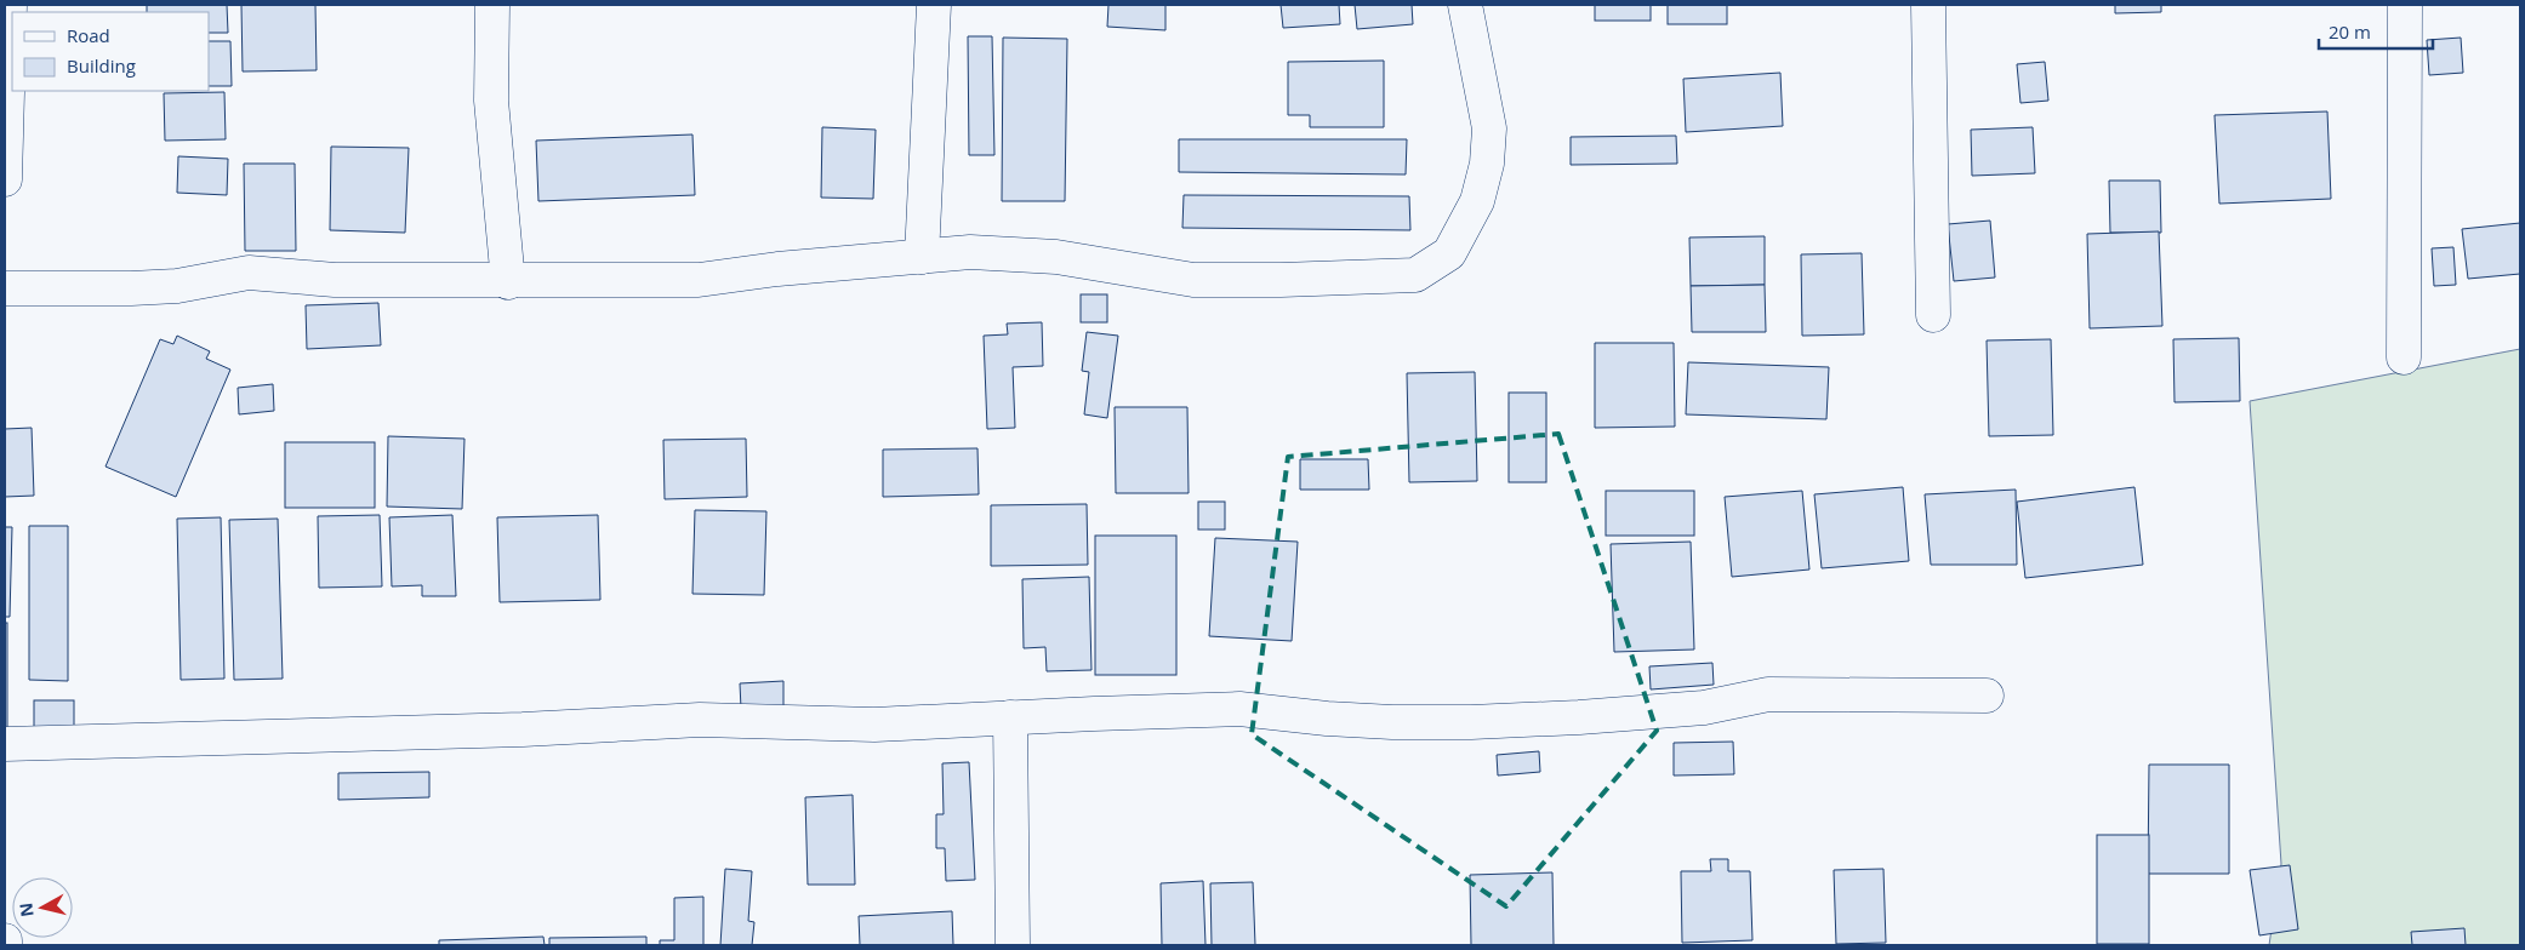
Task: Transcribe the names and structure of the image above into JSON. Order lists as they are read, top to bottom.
{
  "legend": ["Road", "Building"],
  "scale_bar": "20 m",
  "north": "left"
}
